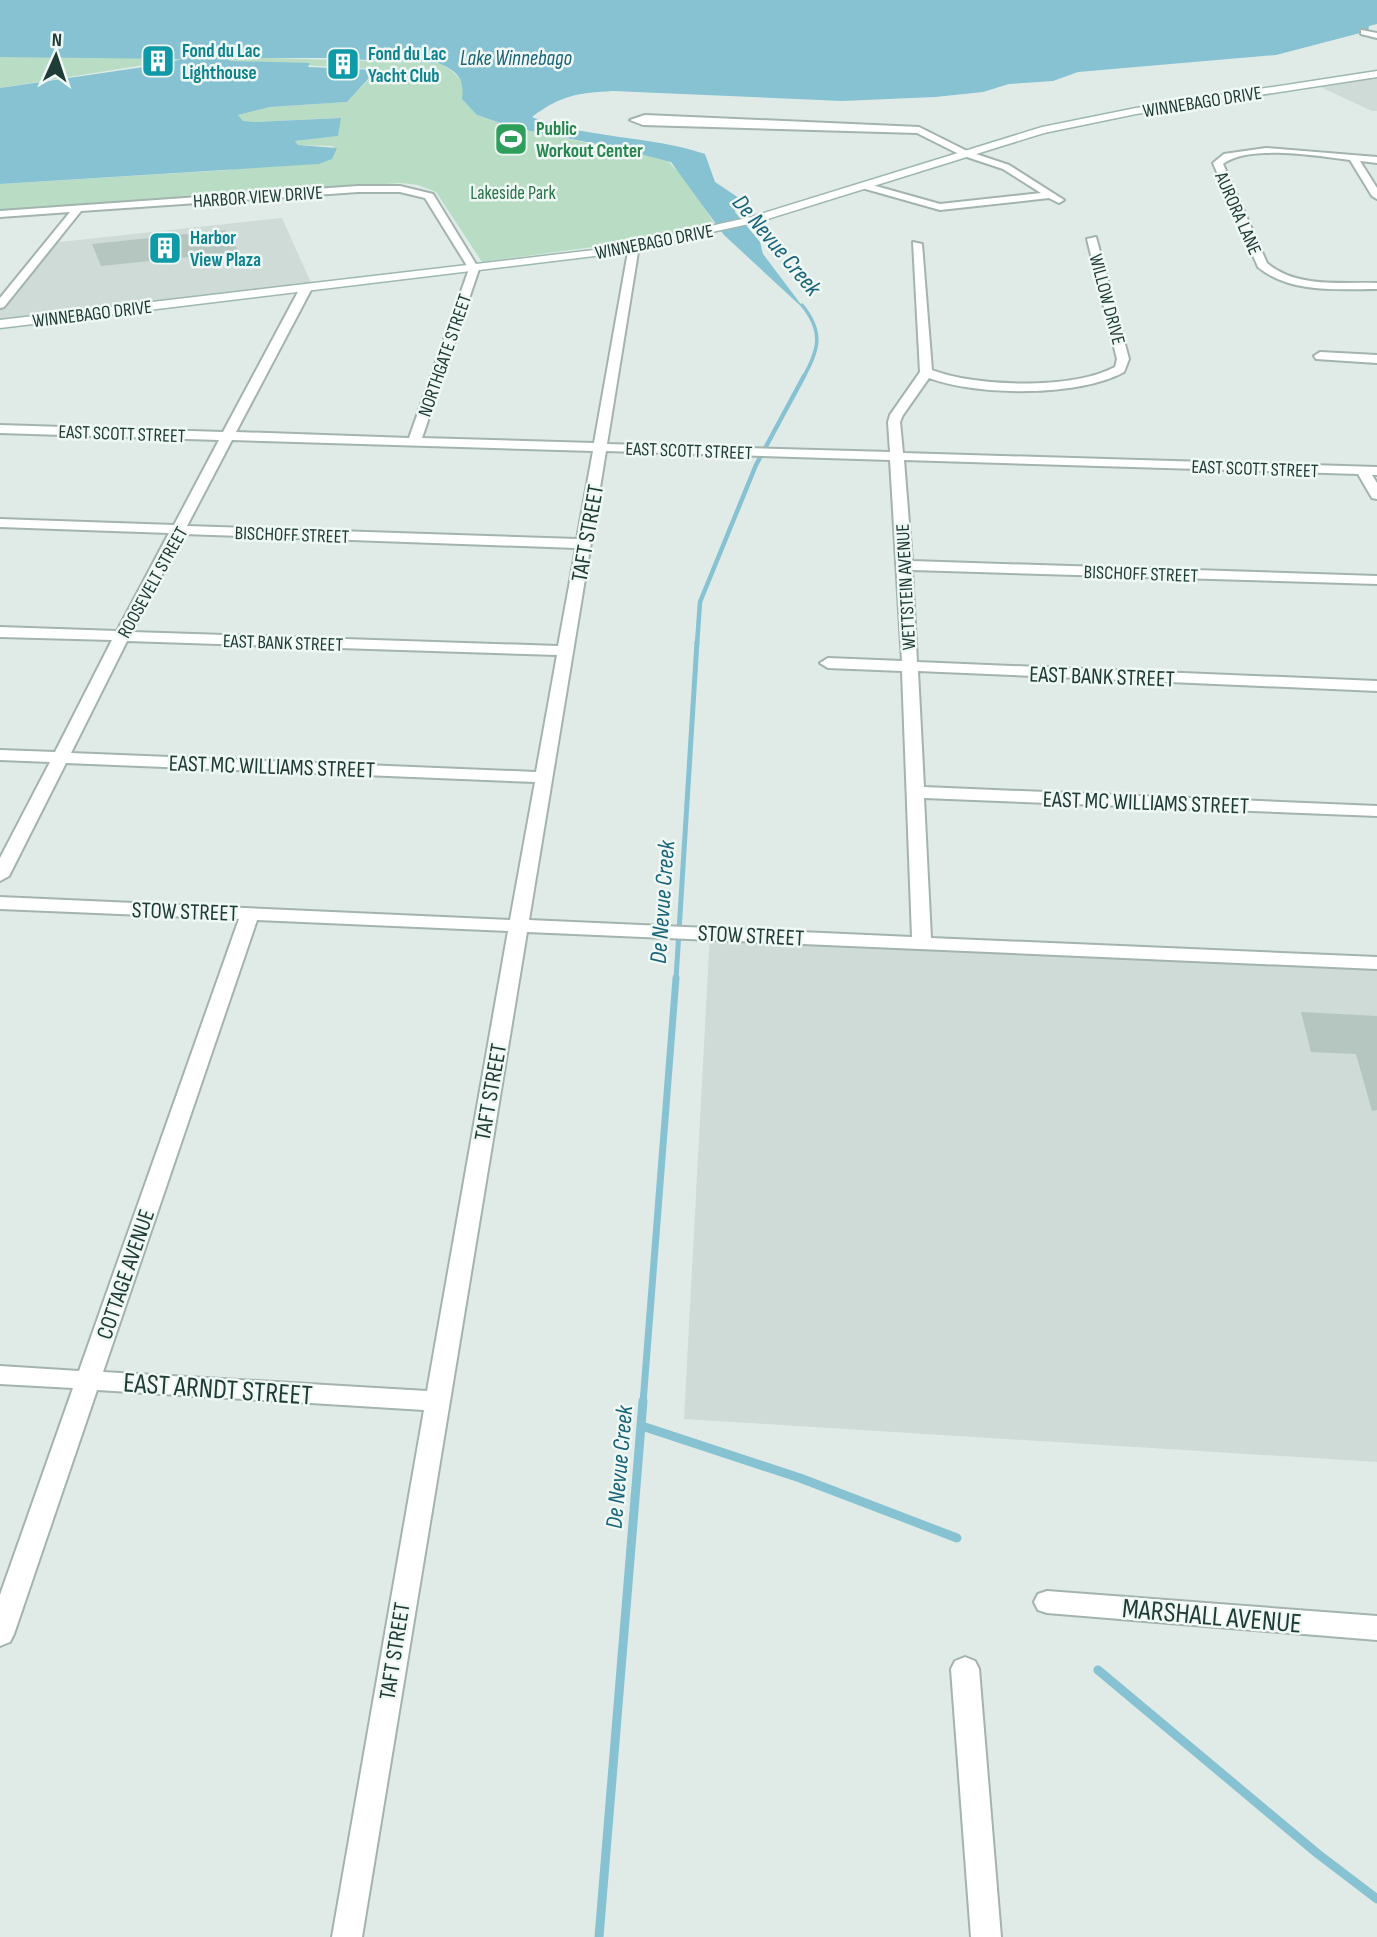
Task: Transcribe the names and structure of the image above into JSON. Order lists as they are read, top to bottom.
{
  "streets": {
    "main road": ["WINNEBAGO DRIVE"],
    "street": [
      "HARBOR VIEW DRIVE",
      "AURORA LANE",
      "WILLOW DRIVE",
      "NORTHGATE STREET",
      "EAST SCOTT STREET",
      "TAFT STREET",
      "BISCHOFF STREET",
      "ROOSEVELT STREET",
      "WETTSTEIN AVENUE",
      "EAST BANK STREET",
      "EAST MC WILLIAMS STREET",
      "STOW STREET",
      "COTTAGE AVENUE",
      "EAST ARNDT STREET",
      "MARSHALL AVENUE"
    ]
  },
  "crossings": [
    ["WINNEBAGO DRIVE", "HARBOR VIEW DRIVE"],
    ["WINNEBAGO DRIVE", "NORTHGATE STREET"],
    ["WINNEBAGO DRIVE", "TAFT STREET"],
    ["WINNEBAGO DRIVE", "ROOSEVELT STREET"],
    ["HARBOR VIEW DRIVE", "NORTHGATE STREET"],
    ["WILLOW DRIVE", "WETTSTEIN AVENUE"],
    ["NORTHGATE STREET", "EAST SCOTT STREET"],
    ["EAST SCOTT STREET", "TAFT STREET"],
    ["EAST SCOTT STREET", "ROOSEVELT STREET"],
    ["EAST SCOTT STREET", "WETTSTEIN AVENUE"],
    ["TAFT STREET", "BISCHOFF STREET"],
    ["TAFT STREET", "EAST BANK STREET"],
    ["TAFT STREET", "EAST MC WILLIAMS STREET"],
    ["TAFT STREET", "STOW STREET"],
    ["TAFT STREET", "EAST ARNDT STREET"],
    ["BISCHOFF STREET", "ROOSEVELT STREET"],
    ["BISCHOFF STREET", "WETTSTEIN AVENUE"],
    ["ROOSEVELT STREET", "EAST BANK STREET"],
    ["ROOSEVELT STREET", "EAST MC WILLIAMS STREET"],
    ["WETTSTEIN AVENUE", "EAST BANK STREET"],
    ["WETTSTEIN AVENUE", "EAST MC WILLIAMS STREET"],
    ["WETTSTEIN AVENUE", "STOW STREET"],
    ["STOW STREET", "COTTAGE AVENUE"],
    ["COTTAGE AVENUE", "EAST ARNDT STREET"]
  ],
  "water": ["Lake Winnebago", "De Nevue Creek"],
  "parks": ["Lakeside Park"],
  "places": {
    "building": ["Fond du Lac Lighthouse", "Fond du Lac Yacht Club", "Harbor View Plaza"],
    "sports": ["Public Workout Center"]
  },
  "north": "top"
}
